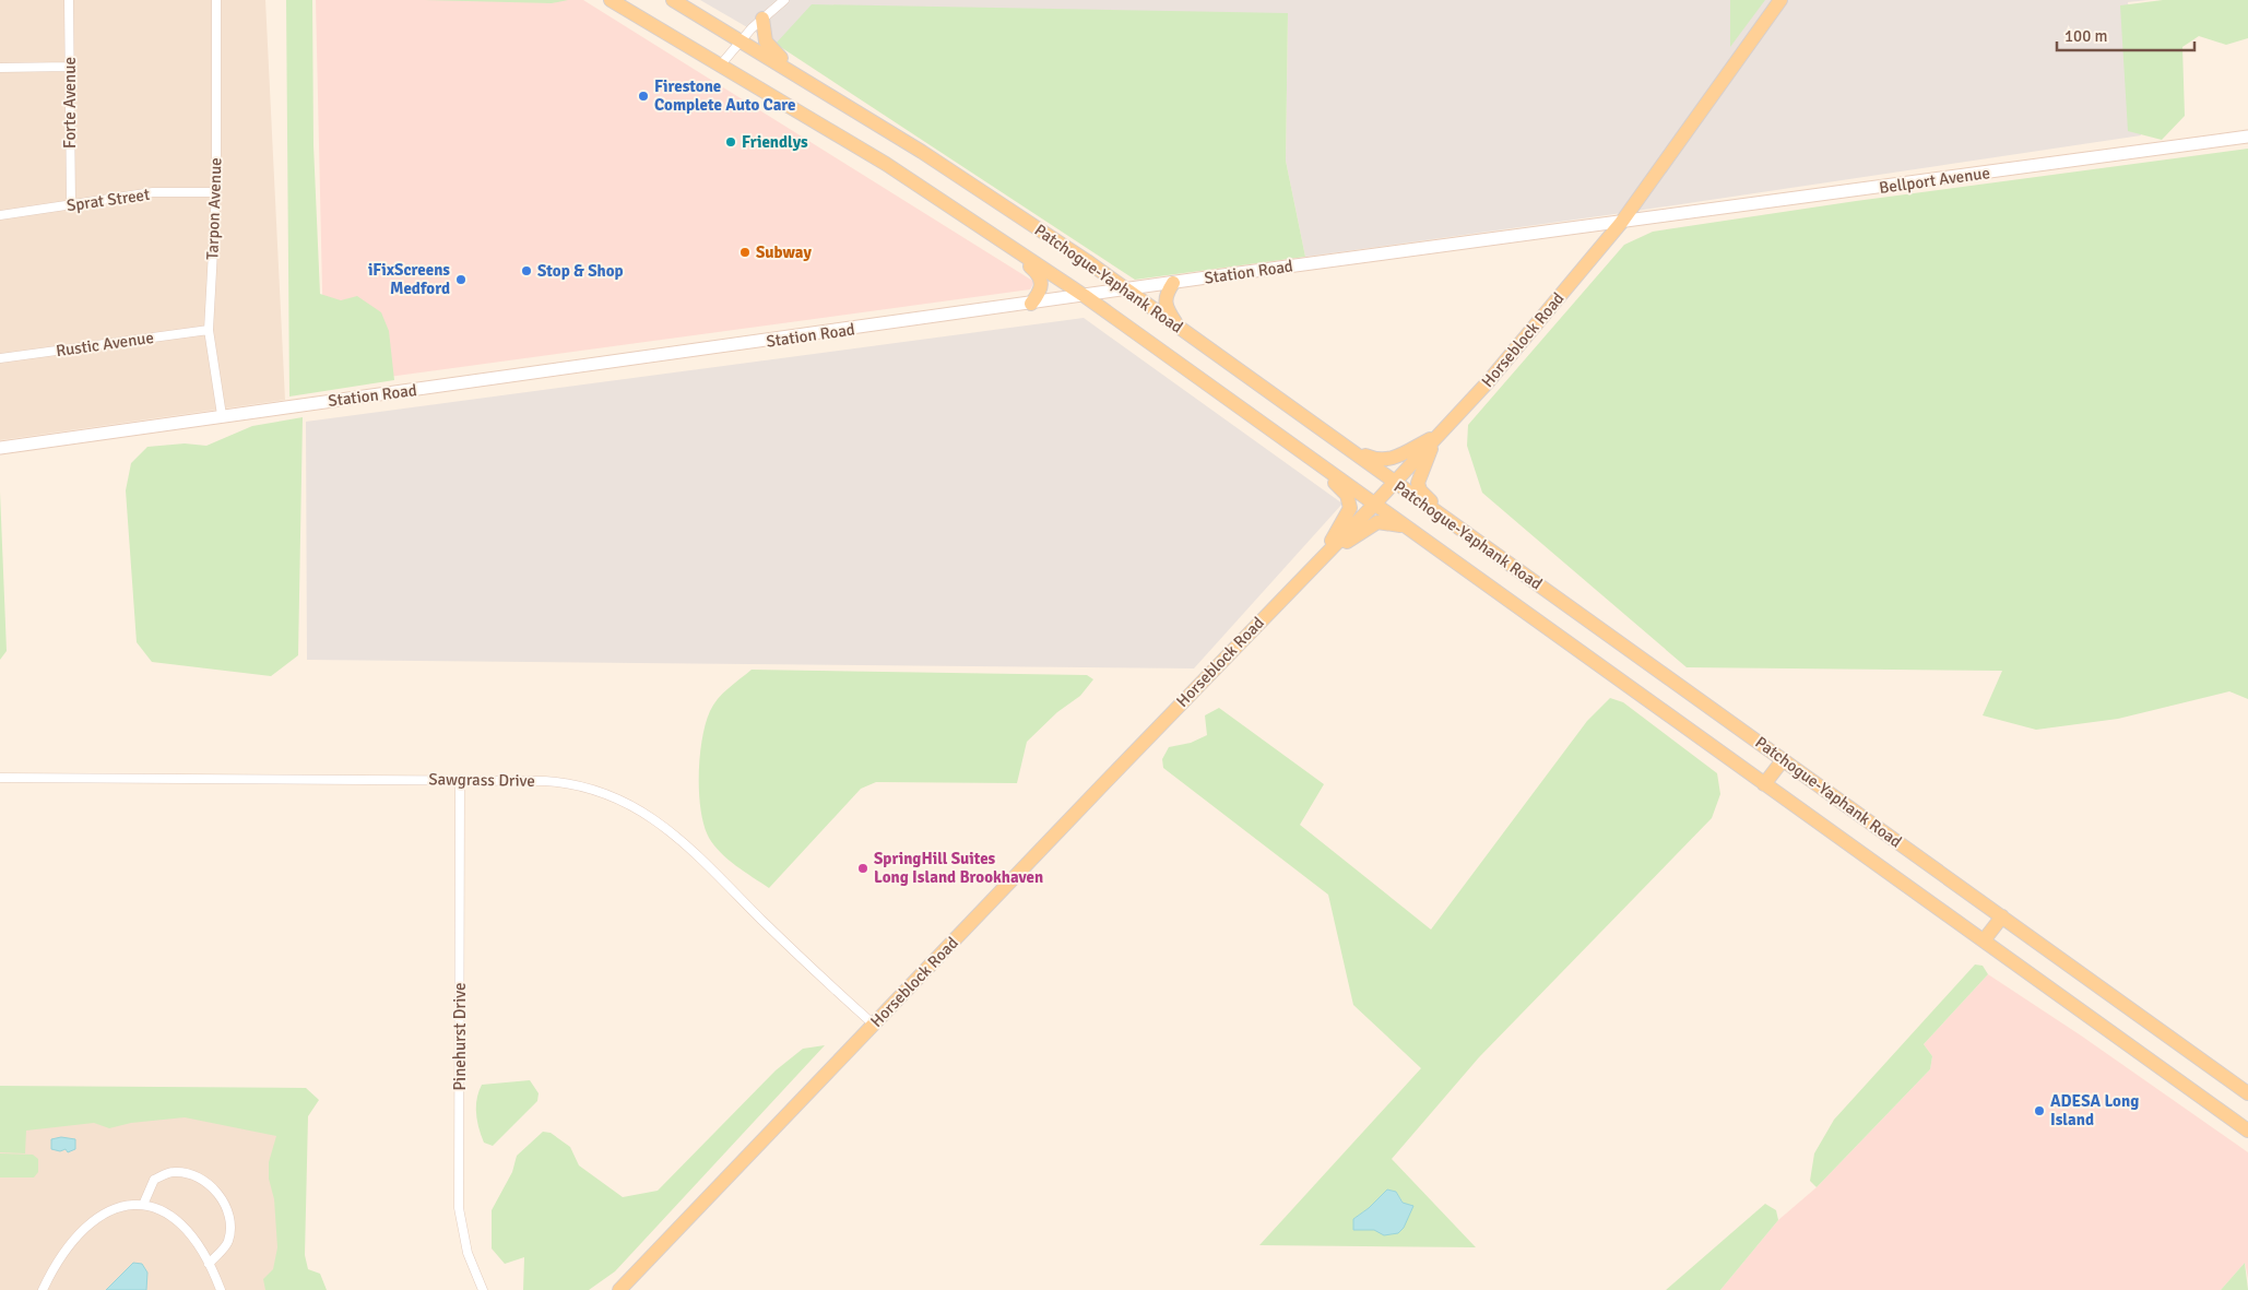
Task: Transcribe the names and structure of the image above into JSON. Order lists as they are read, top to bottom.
{
  "streets": {
    "main road": [
      "Bellport Avenue",
      "Station Road",
      "Patchogue-Yaphank Road",
      "Horseblock Road"
    ],
    "street": [
      "Forte Avenue",
      "Sprat Street",
      "Tarpon Avenue",
      "Rustic Avenue",
      "Sawgrass Drive",
      "Pinehurst Drive"
    ]
  },
  "crossings": [
    ["Forte Avenue", "Sprat Street"],
    ["Bellport Avenue", "Station Road"],
    ["Bellport Avenue", "Horseblock Road"],
    ["Sprat Street", "Tarpon Avenue"],
    ["Tarpon Avenue", "Station Road"],
    ["Tarpon Avenue", "Rustic Avenue"],
    ["Station Road", "Patchogue-Yaphank Road"],
    ["Station Road", "Horseblock Road"],
    ["Patchogue-Yaphank Road", "Horseblock Road"],
    ["Horseblock Road", "Sawgrass Drive"],
    ["Sawgrass Drive", "Pinehurst Drive"]
  ],
  "places": [
    "Firestone Complete Auto Care",
    "Friendlys",
    "Subway",
    "Stop & Shop",
    "iFixScreens Medford",
    "SpringHill Suites Long Island Brookhaven",
    "ADESA Long Island"
  ],
  "scale_bar": "100 m"
}
